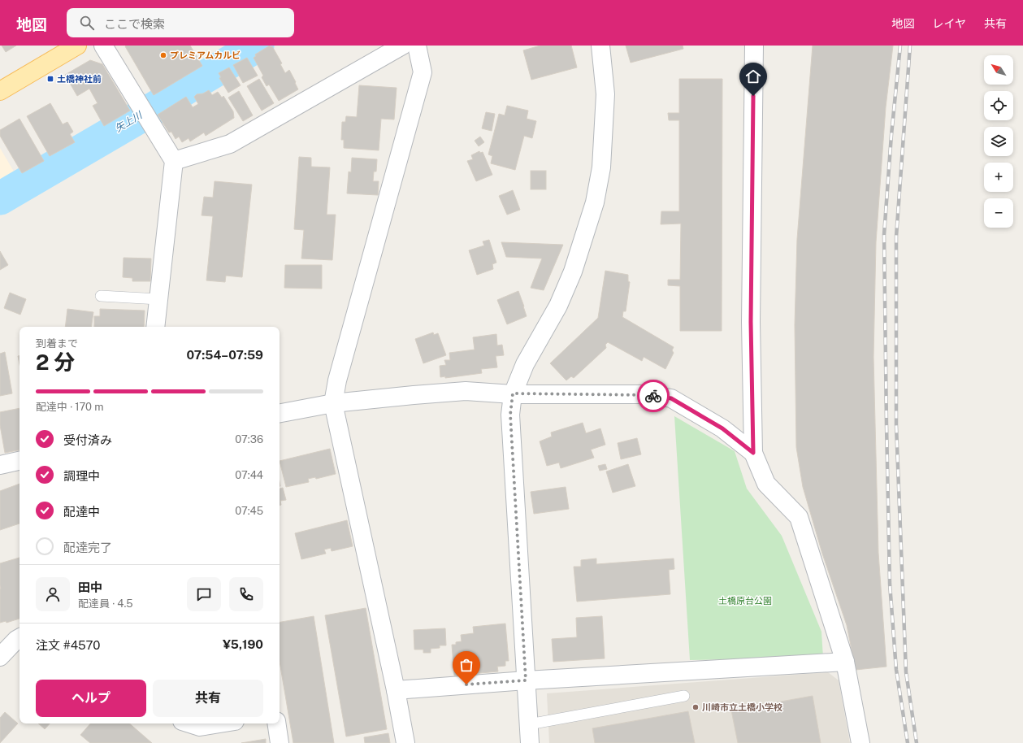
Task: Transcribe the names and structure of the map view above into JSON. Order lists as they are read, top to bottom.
{
  "water": ["矢上川"],
  "parks": ["土橋原台公園"],
  "places": {
    "other": ["プレミアムカルビ", "川崎市立土橋小学校"],
    "transit": ["土橋神社前"]
  },
  "north": "top left",
  "page": {
    "header": "地図",
    "search": "ここで検索",
    "nav": ["地図", "レイヤ", "共有"],
    "map_buttons": ["+", "−"],
    "heading": ["2 分", "到着まで", "07:54–07:59"],
    "panel": [
      "田中",
      "配達員 · 4.5",
      "注文 #4570",
      "¥5,190"
    ],
    "bar": "配達中 · 170 m",
    "list": [
      ["受付済み", "07:36"],
      ["調理中", "07:44"],
      ["配達中", "07:45"],
      "配達完了"
    ],
    "buttons": ["ヘルプ", "共有"]
  }
}
